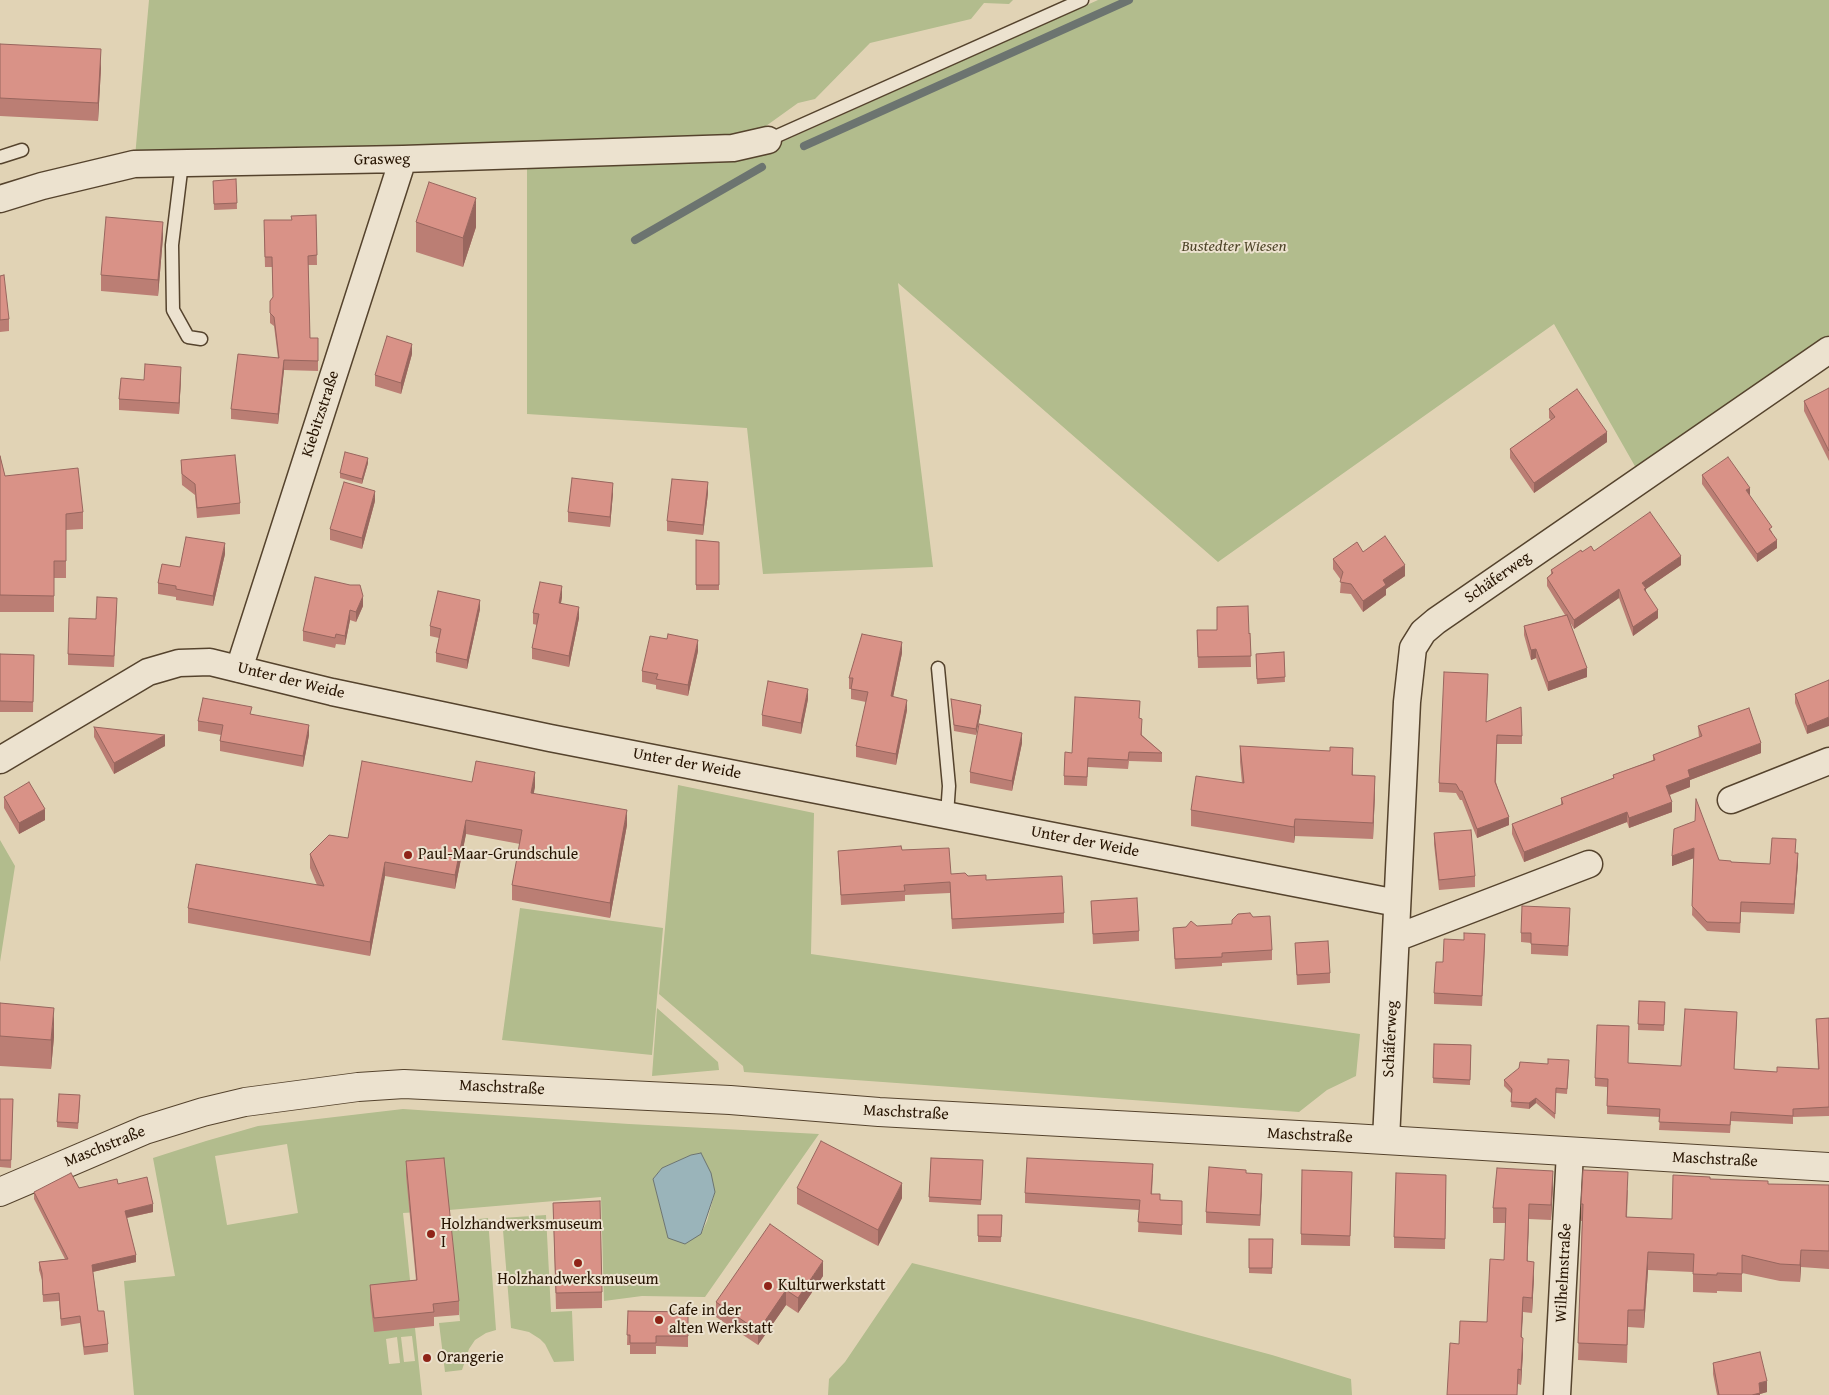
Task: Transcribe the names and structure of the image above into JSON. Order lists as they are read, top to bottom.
{
  "streets": {
    "street": [
      "Grasweg",
      "Kiebitzstraße",
      "Schäferweg",
      "Unter der Weide",
      "Maschstraße",
      "Wilhelmstraße"
    ]
  },
  "crossings": [
    ["Grasweg", "Kiebitzstraße"],
    ["Kiebitzstraße", "Unter der Weide"],
    ["Schäferweg", "Unter der Weide"],
    ["Schäferweg", "Maschstraße"],
    ["Maschstraße", "Wilhelmstraße"]
  ],
  "parks": ["Bustedter Wiesen"],
  "places": [
    "Paul-Maar-Grundschule",
    "Holzhandwerksmuseum I",
    "Holzhandwerksmuseum",
    "Kulturwerkstatt",
    "Cafe in der alten Werkstatt",
    "Orangerie"
  ]
}
